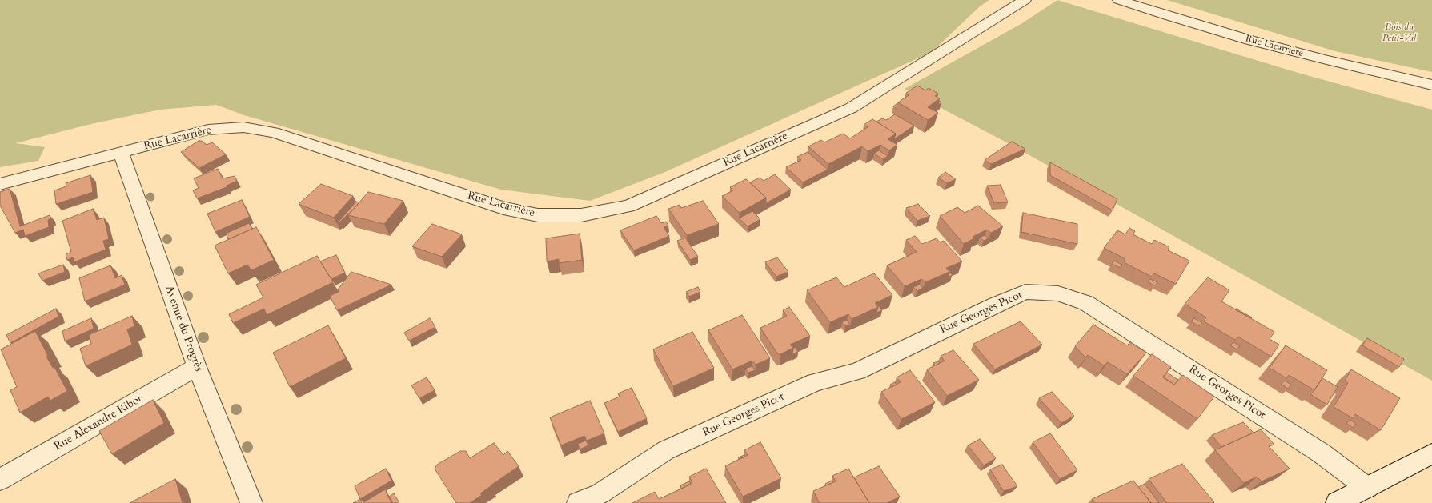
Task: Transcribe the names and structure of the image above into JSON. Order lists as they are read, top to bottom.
{
  "streets": {
    "street": [
      "Rue Lacarrière",
      "Rue Georges Picot",
      "Avenue du Progrès",
      "Rue Alexandre Ribot"
    ]
  },
  "crossings": [
    ["Rue Lacarrière", "Avenue du Progrès"],
    ["Avenue du Progrès", "Rue Alexandre Ribot"]
  ],
  "parks": ["Bois du Petit-Val"]
}
